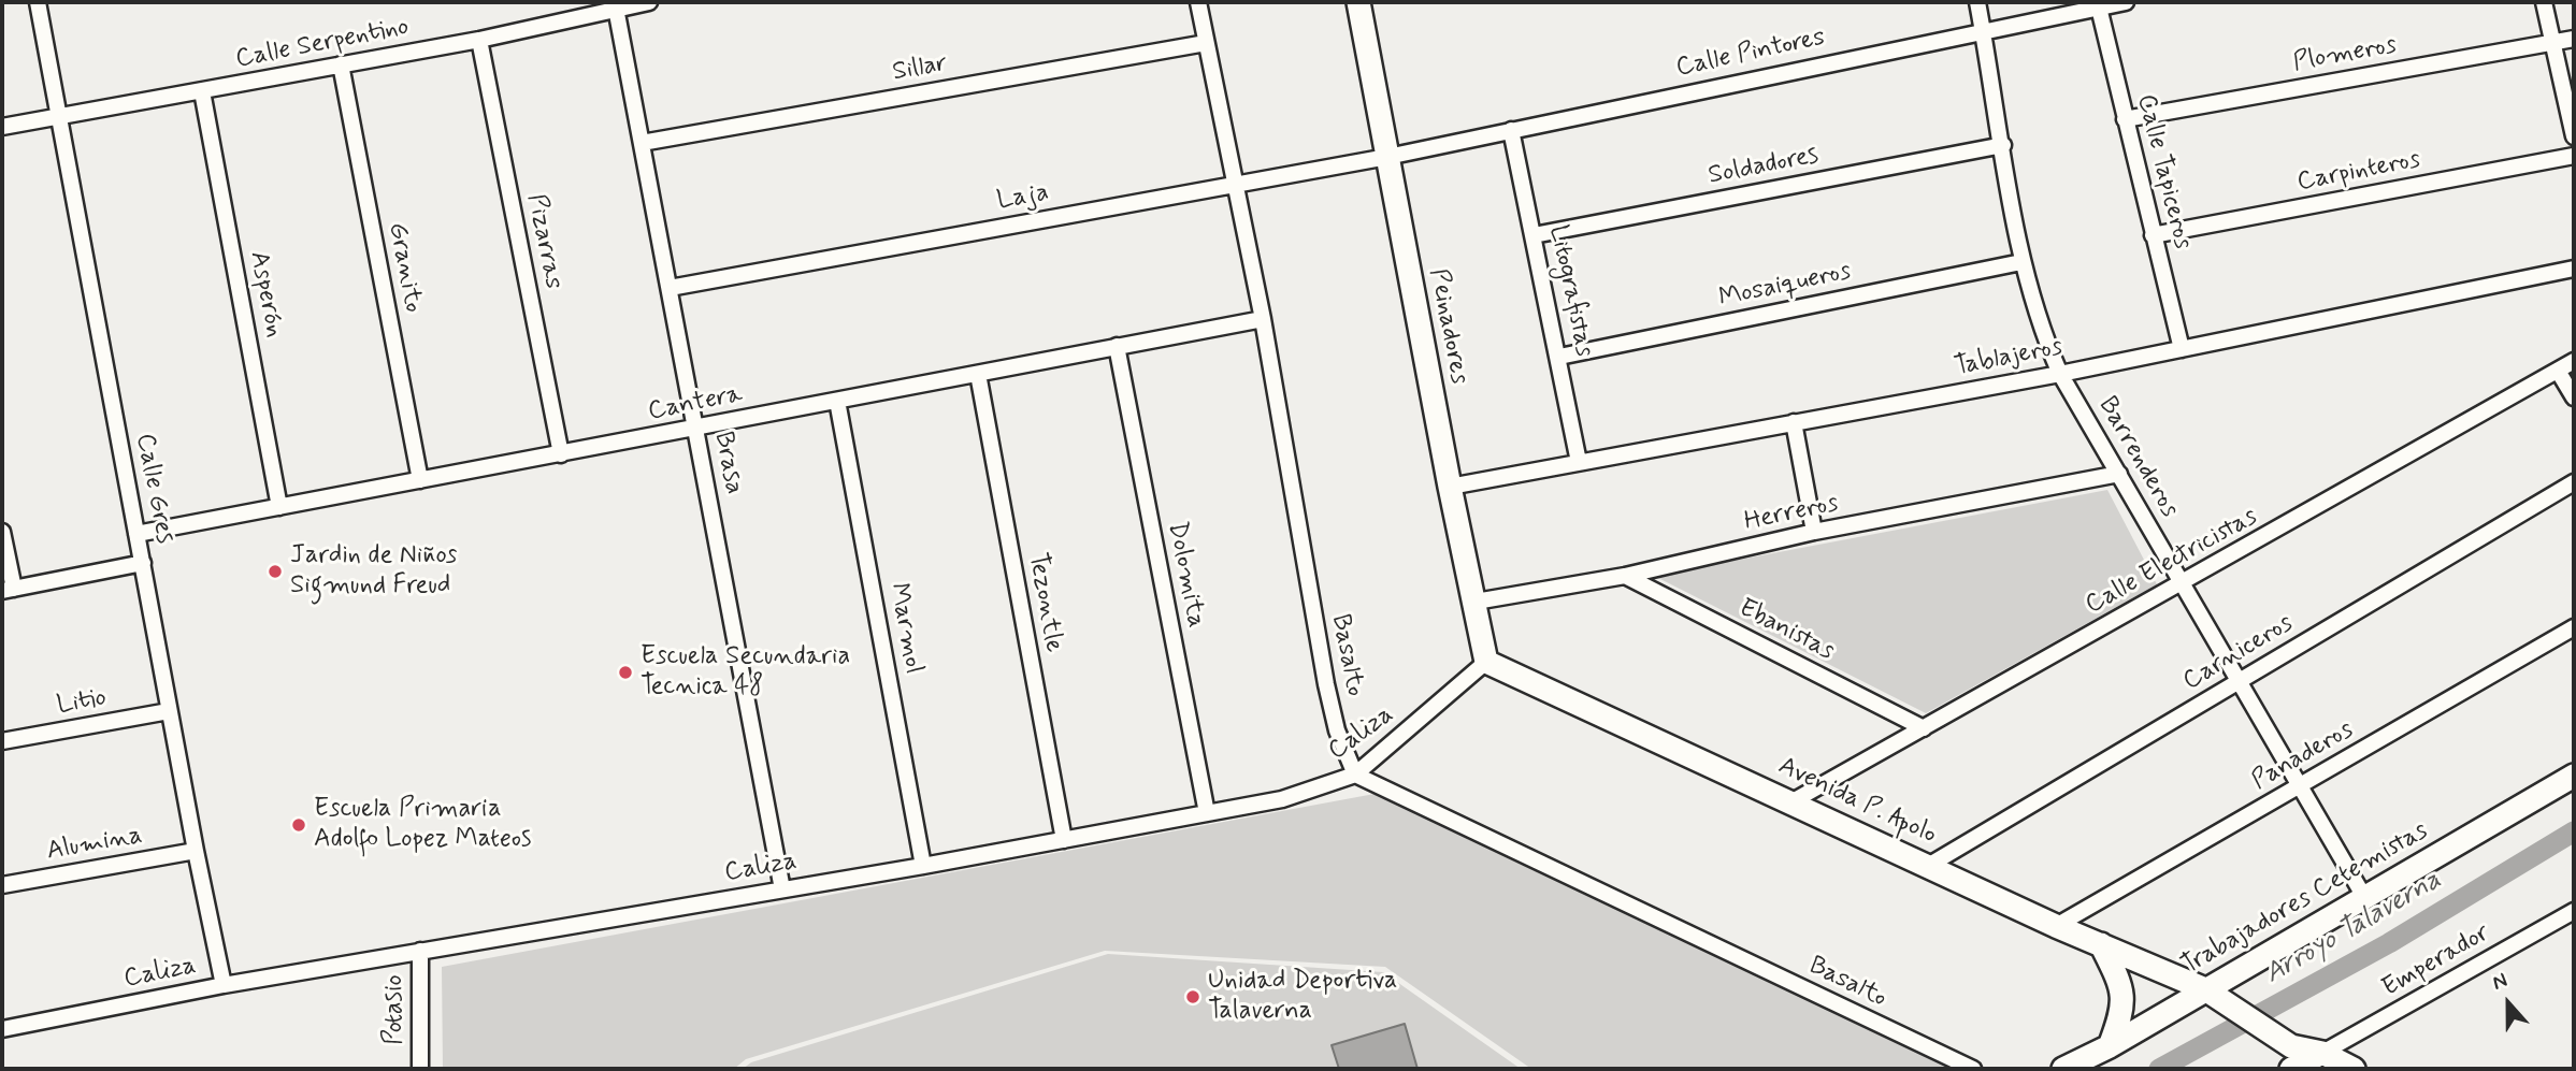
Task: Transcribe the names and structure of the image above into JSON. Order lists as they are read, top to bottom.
{
  "streets": {
    "street": [
      "Calle Serpentino",
      "Calle Pintores",
      "Plomeros",
      "Sillar",
      "Soldadores",
      "Calle Tapiceros",
      "Carpinteros",
      "Laja",
      "Pizarras",
      "Granito",
      "Mosaiqueros",
      "Litografistas",
      "Asperón",
      "Peinadores",
      "Tablajeros",
      "Cantera",
      "Barrenderos",
      "Brasa",
      "Calle Gres",
      "Herreros",
      "Calle Electricistas",
      "Dolomita",
      "Tezontle",
      "Marmol",
      "Ebanistas",
      "Carniceros",
      "Basalto",
      "Litio",
      "Caliza",
      "Panaderos",
      "Avenida P. Apolo",
      "Alumina",
      "Trabajadores Cetemistas",
      "Emperador",
      "Potasio"
    ]
  },
  "crossings": [
    ["Calle Serpentino", "Pizarras"],
    ["Calle Serpentino", "Granito"],
    ["Calle Serpentino", "Asperón"],
    ["Calle Serpentino", "Brasa"],
    ["Calle Serpentino", "Calle Gres"],
    ["Calle Pintores", "Calle Tapiceros"],
    ["Calle Pintores", "Laja"],
    ["Calle Pintores", "Litografistas"],
    ["Calle Pintores", "Peinadores"],
    ["Calle Pintores", "Barrenderos"],
    ["Plomeros", "Calle Tapiceros"],
    ["Sillar", "Brasa"],
    ["Sillar", "Basalto"],
    ["Soldadores", "Litografistas"],
    ["Soldadores", "Barrenderos"],
    ["Calle Tapiceros", "Carpinteros"],
    ["Calle Tapiceros", "Tablajeros"],
    ["Laja", "Peinadores"],
    ["Laja", "Brasa"],
    ["Laja", "Basalto"],
    ["Pizarras", "Cantera"],
    ["Granito", "Cantera"],
    ["Mosaiqueros", "Litografistas"],
    ["Mosaiqueros", "Barrenderos"],
    ["Litografistas", "Tablajeros"],
    ["Asperón", "Cantera"],
    ["Peinadores", "Tablajeros"],
    ["Peinadores", "Herreros"],
    ["Peinadores", "Caliza"],
    ["Peinadores", "Avenida P. Apolo"],
    ["Tablajeros", "Barrenderos"],
    ["Cantera", "Brasa"],
    ["Cantera", "Calle Gres"],
    ["Cantera", "Dolomita"],
    ["Cantera", "Tezontle"],
    ["Cantera", "Marmol"],
    ["Cantera", "Basalto"],
    ["Barrenderos", "Herreros"],
    ["Barrenderos", "Calle Electricistas"],
    ["Barrenderos", "Carniceros"],
    ["Barrenderos", "Panaderos"],
    ["Barrenderos", "Trabajadores Cetemistas"],
    ["Brasa", "Caliza"],
    ["Calle Gres", "Litio"],
    ["Calle Gres", "Caliza"],
    ["Calle Gres", "Alumina"],
    ["Herreros", "Ebanistas"],
    ["Calle Electricistas", "Ebanistas"],
    ["Calle Electricistas", "Avenida P. Apolo"],
    ["Dolomita", "Caliza"],
    ["Tezontle", "Caliza"],
    ["Marmol", "Caliza"],
    ["Carniceros", "Avenida P. Apolo"],
    ["Basalto", "Caliza"],
    ["Caliza", "Avenida P. Apolo"],
    ["Caliza", "Potasio"],
    ["Panaderos", "Avenida P. Apolo"],
    ["Avenida P. Apolo", "Trabajadores Cetemistas"]
  ],
  "water": ["Arroyo Talaverna"],
  "places": [
    "Jardin de Niños Sigmund Freud",
    "Escuela Secundaria Tecnica 48",
    "Escuela Primaria Adolfo Lopez Mateos",
    "Unidad Deportiva Talaverna"
  ],
  "north": "top"
}
